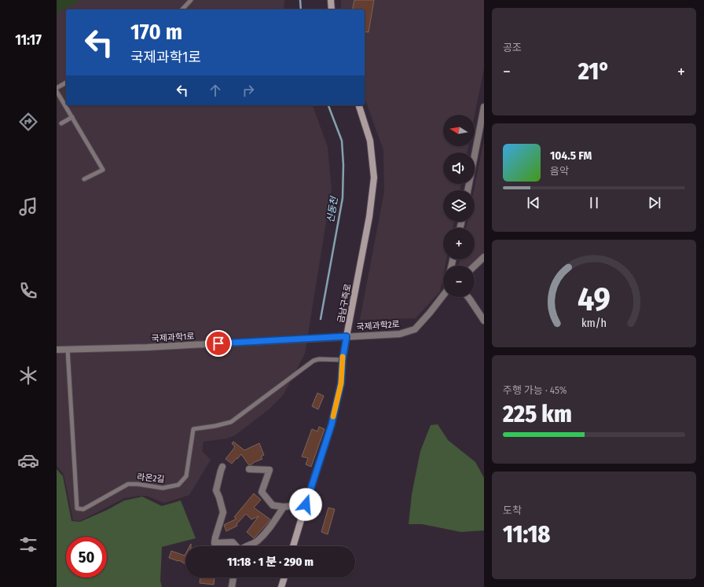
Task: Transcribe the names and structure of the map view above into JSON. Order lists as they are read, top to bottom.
{
  "streets": {
    "main road": ["금남구즉로"],
    "street": ["국제과학2로", "국제과학1로"],
    "lane": ["라온2길"]
  },
  "crossings": [
    ["금남구즉로", "국제과학2로"],
    ["금남구즉로", "국제과학1로"],
    ["금남구즉로", "라온2길"],
    ["국제과학2로", "국제과학1로"],
    ["국제과학1로", "라온2길"]
  ],
  "water": ["신동천"],
  "north": "left",
  "page": {
    "tabs": "11:17",
    "tile": [
      "공조",
      ["주행 가능 · 45%", "225 km"],
      ["도착", "11:18"]
    ],
    "turn": ["170 m", "국제과학1로"],
    "heat": ["−", "21°", "+"],
    "map_buttons": ["+", "−"],
    "song": ["104.5 FM", "음악"],
    "limit": "50",
    "trip": "11:18 · 1 분 · 290 m",
    "gauge": ["49", "km/h"]
  }
}
